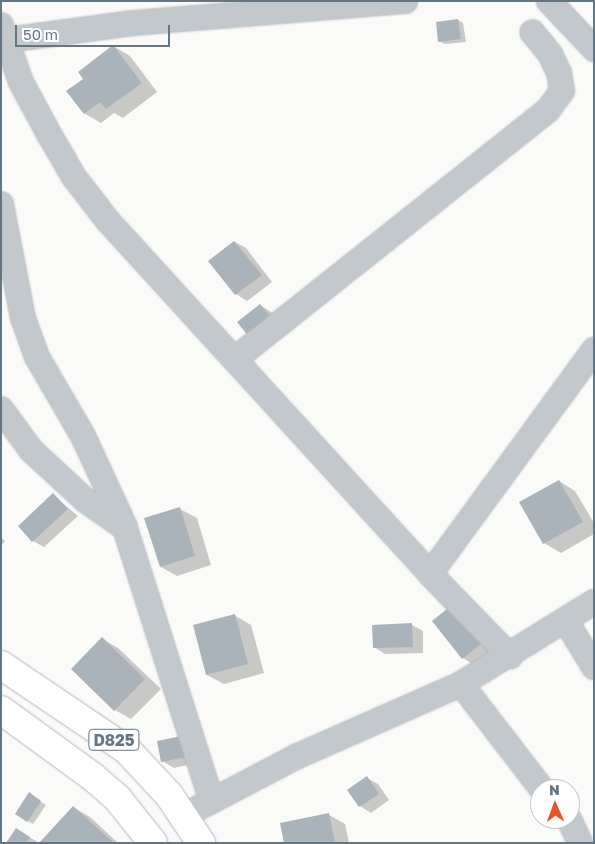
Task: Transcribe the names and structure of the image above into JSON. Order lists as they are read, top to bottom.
{
  "streets": {
    "highway": ["D825"]
  },
  "scale_bar": "50 m",
  "north": "top"
}
